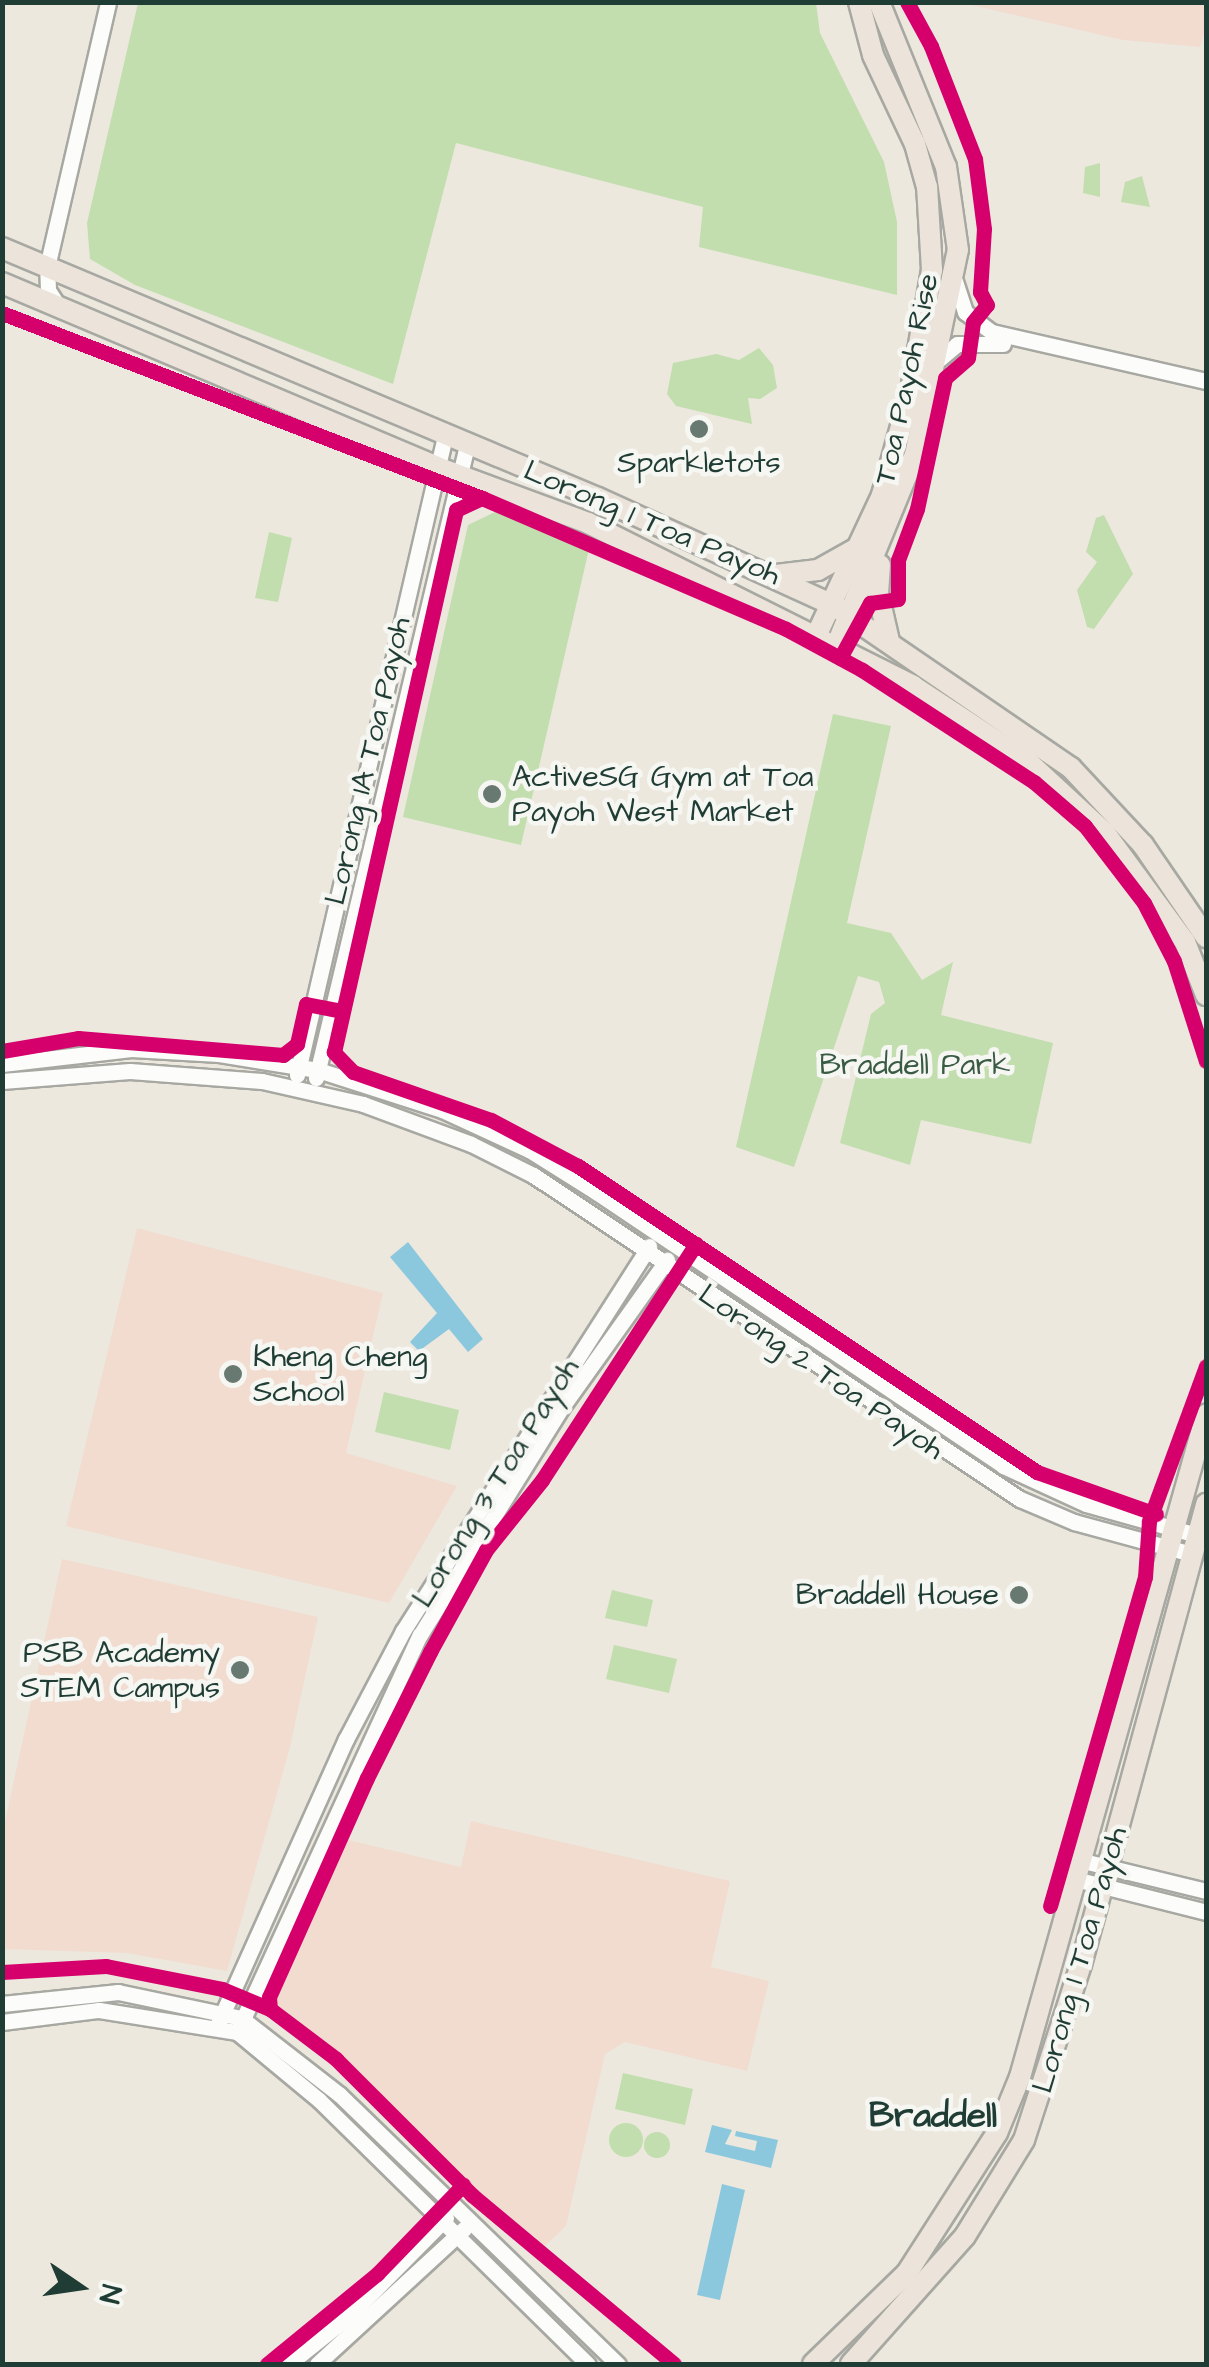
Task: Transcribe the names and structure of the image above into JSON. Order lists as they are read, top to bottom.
{
  "streets": {
    "main road": ["Toa Payoh Rise", "Lorong 1 Toa Payoh"],
    "street": ["Lorong 1A Toa Payoh", "Lorong 2 Toa Payoh", "Lorong 3 Toa Payoh"]
  },
  "crossings": [
    ["Toa Payoh Rise", "Lorong 1 Toa Payoh"],
    ["Lorong 1 Toa Payoh", "Lorong 1A Toa Payoh"],
    ["Lorong 1 Toa Payoh", "Lorong 2 Toa Payoh"],
    ["Lorong 1A Toa Payoh", "Lorong 2 Toa Payoh"],
    ["Lorong 2 Toa Payoh", "Lorong 3 Toa Payoh"]
  ],
  "districts": ["Braddell"],
  "parks": ["Braddell Park"],
  "places": [
    "Sparkletots",
    "ActiveSG Gym at Toa Payoh West Market",
    "Kheng Cheng School",
    "Braddell House",
    "PSB Academy STEM Campus"
  ],
  "north": "right"
}
